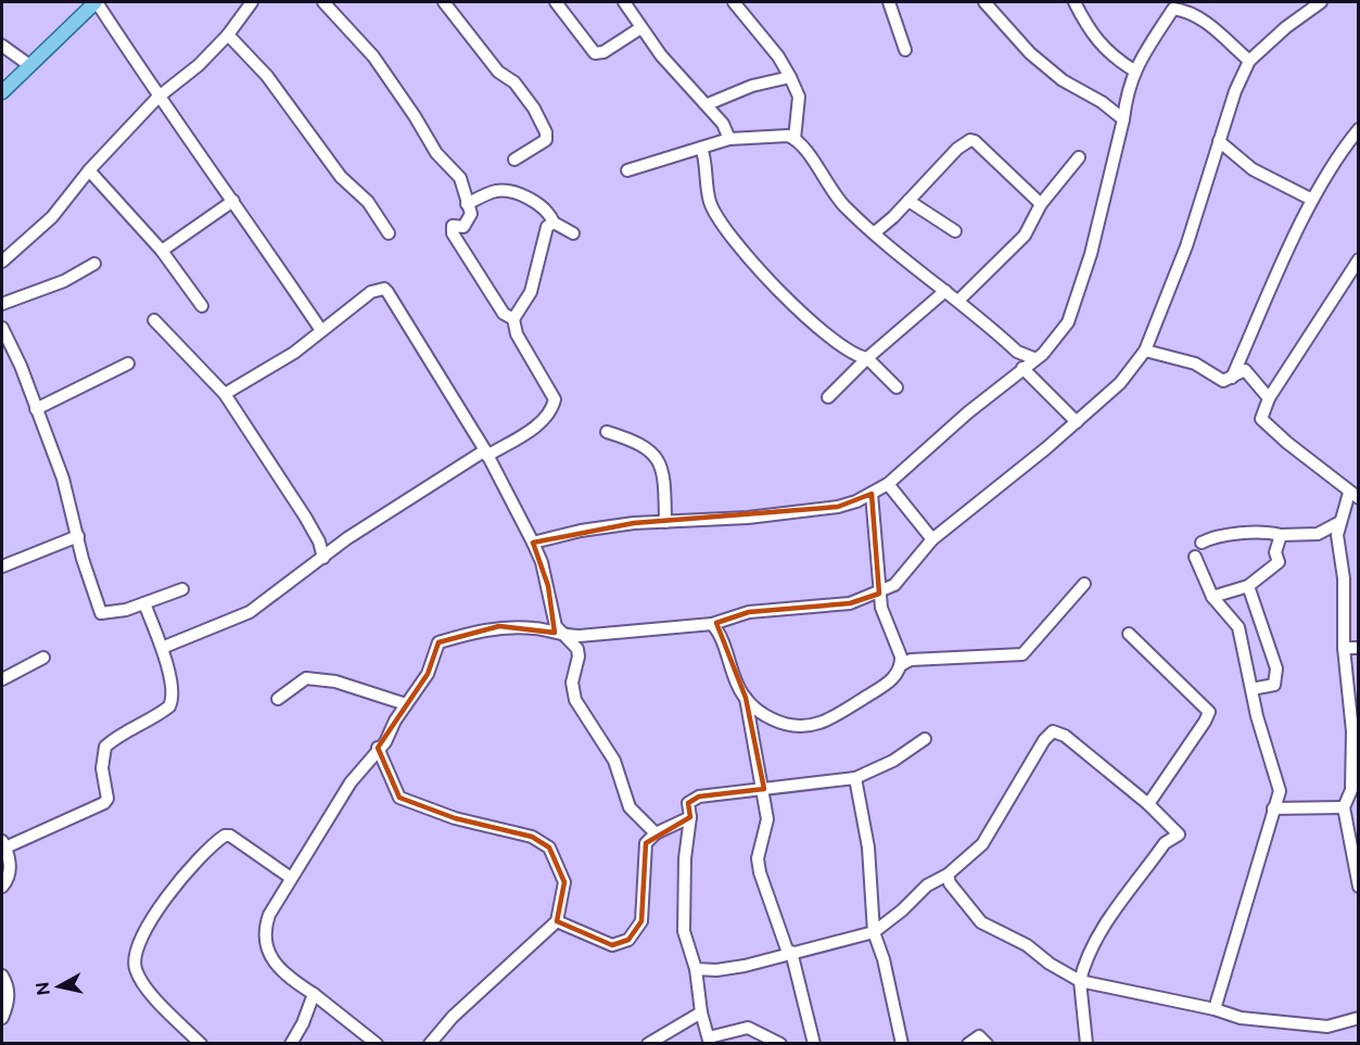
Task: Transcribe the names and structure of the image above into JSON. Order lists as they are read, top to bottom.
{
  "north": "left"
}
